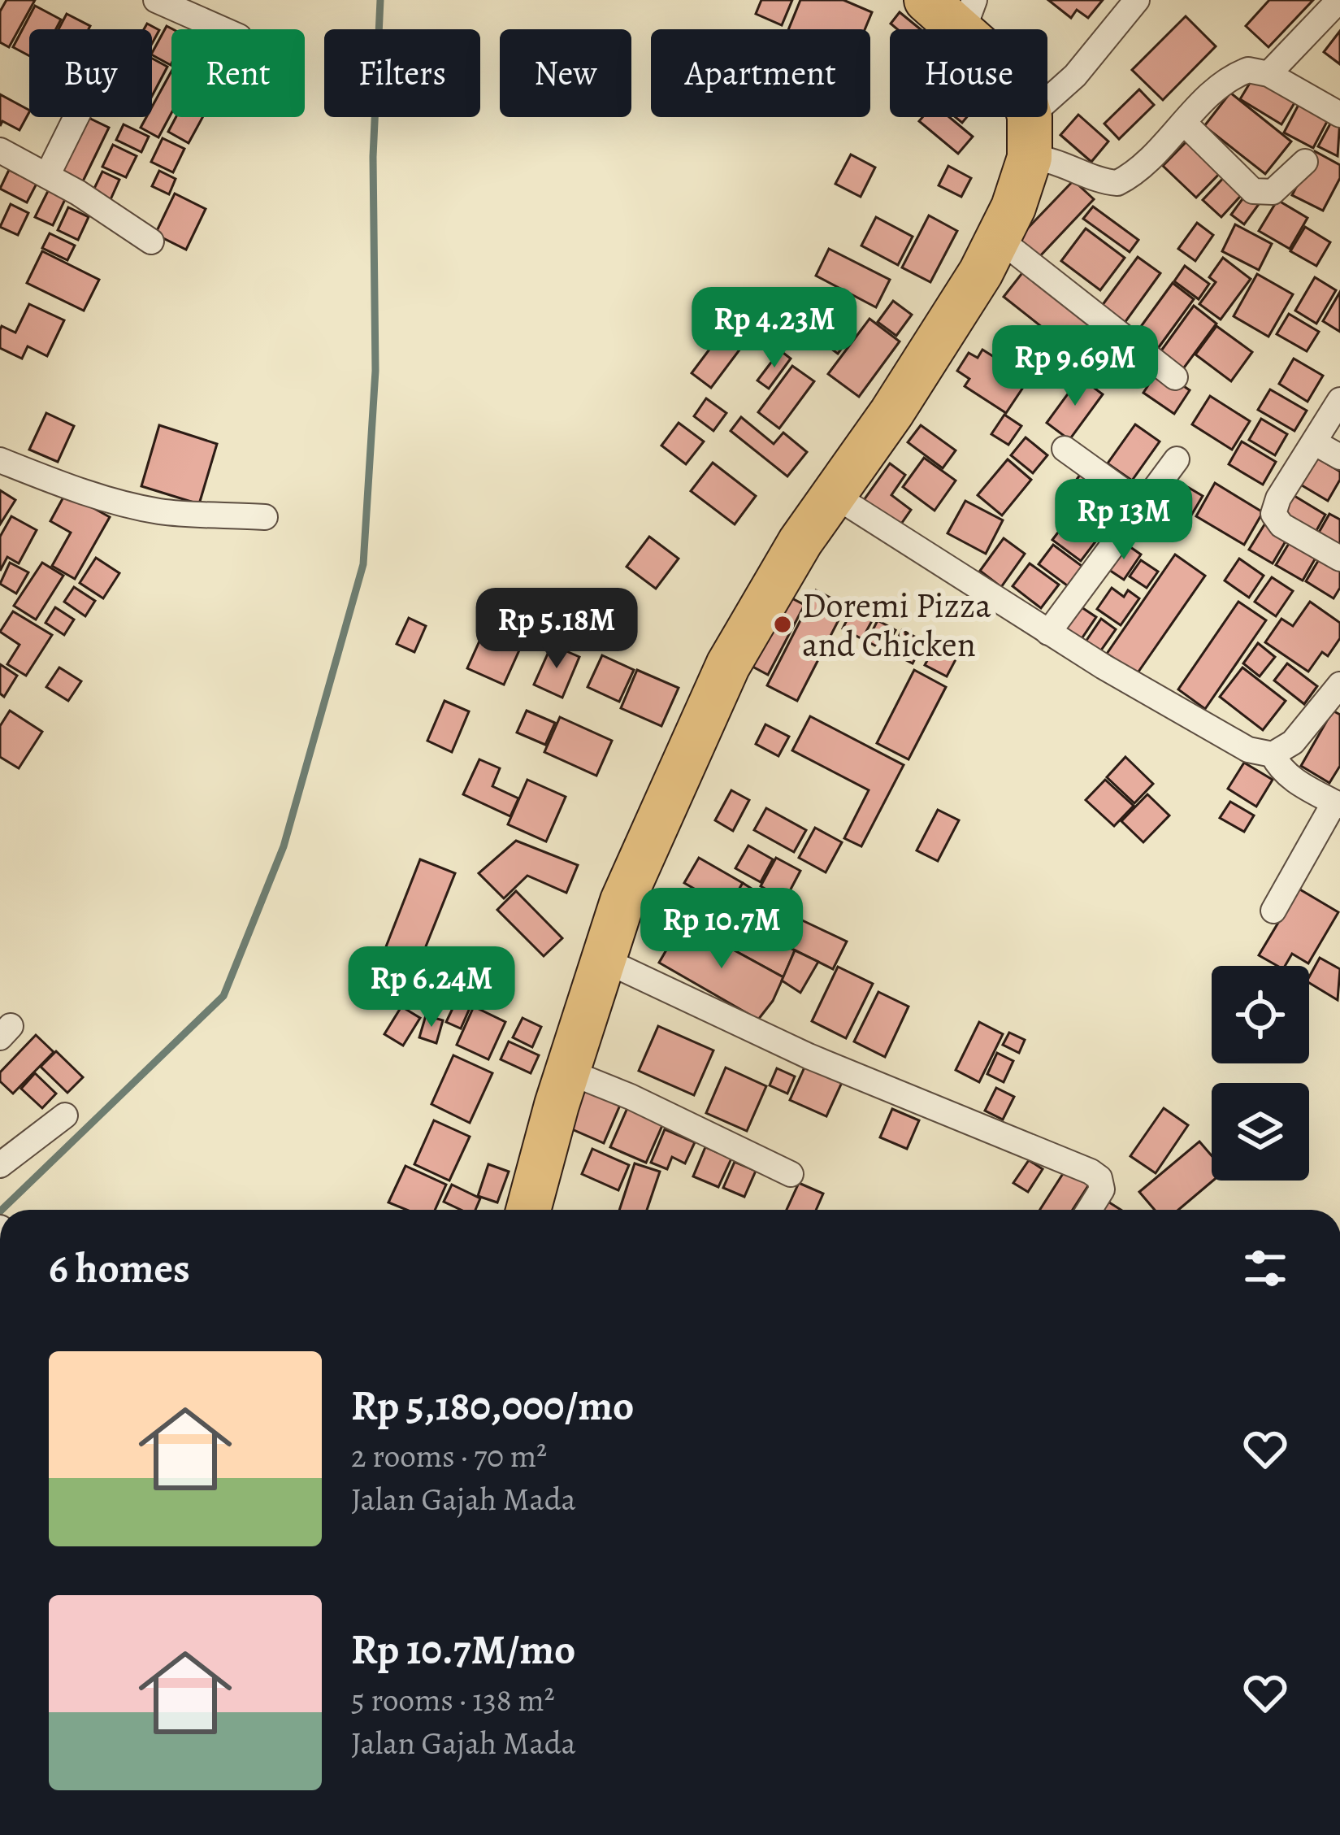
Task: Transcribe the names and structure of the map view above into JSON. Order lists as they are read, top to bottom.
{
  "places": ["Doremi Pizza and Chicken"],
  "page": {
    "chip": [
      "Buy",
      "Rent",
      "Filters",
      "New",
      "Apartment",
      "House"
    ],
    "price": [
      "Rp 4.23M",
      "Rp 9.69M",
      "Rp 13M",
      "Rp 5.18M",
      "Rp 10.7M",
      "Rp 6.24M"
    ],
    "heading": "6 homes",
    "list": [
      {
        "name": "Rp 5,180,000/mo",
        "note": "2 rooms · 70 m² · Jalan Gajah Mada"
      },
      {
        "name": "Rp 10.7M/mo",
        "note": "5 rooms · 138 m² · Jalan Gajah Mada"
      }
    ]
  }
}
